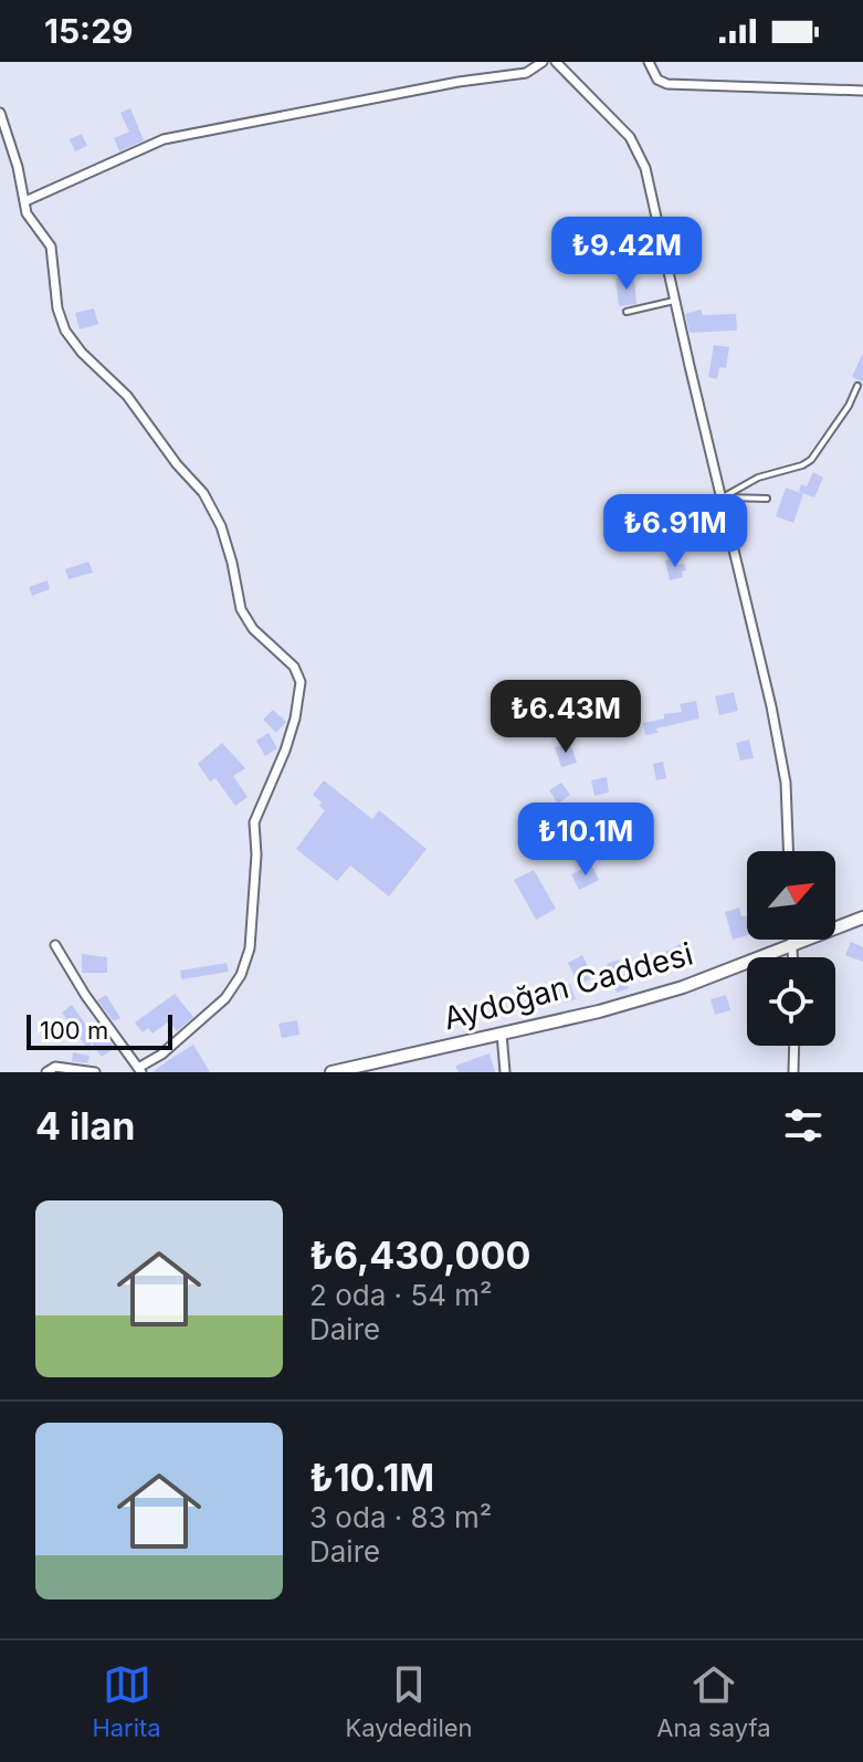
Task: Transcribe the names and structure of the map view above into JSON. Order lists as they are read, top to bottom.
{
  "streets": {
    "street": ["Aydoğan Caddesi"]
  },
  "scale_bar": "100 m",
  "north": "top right",
  "page": {
    "status": "15:29",
    "price": [
      "₺9.42M",
      "₺6.91M",
      "₺6.43M",
      "₺10.1M"
    ],
    "scale": "100 m",
    "heading": "4 ilan",
    "list": [
      {
        "name": "₺6,430,000",
        "note": "2 oda · 54 m² · Daire"
      },
      {
        "name": "₺10.1M",
        "note": "3 oda · 83 m² · Daire"
      }
    ],
    "tabs": ["Harita", "Kaydedilen", "Ana sayfa"]
  }
}
